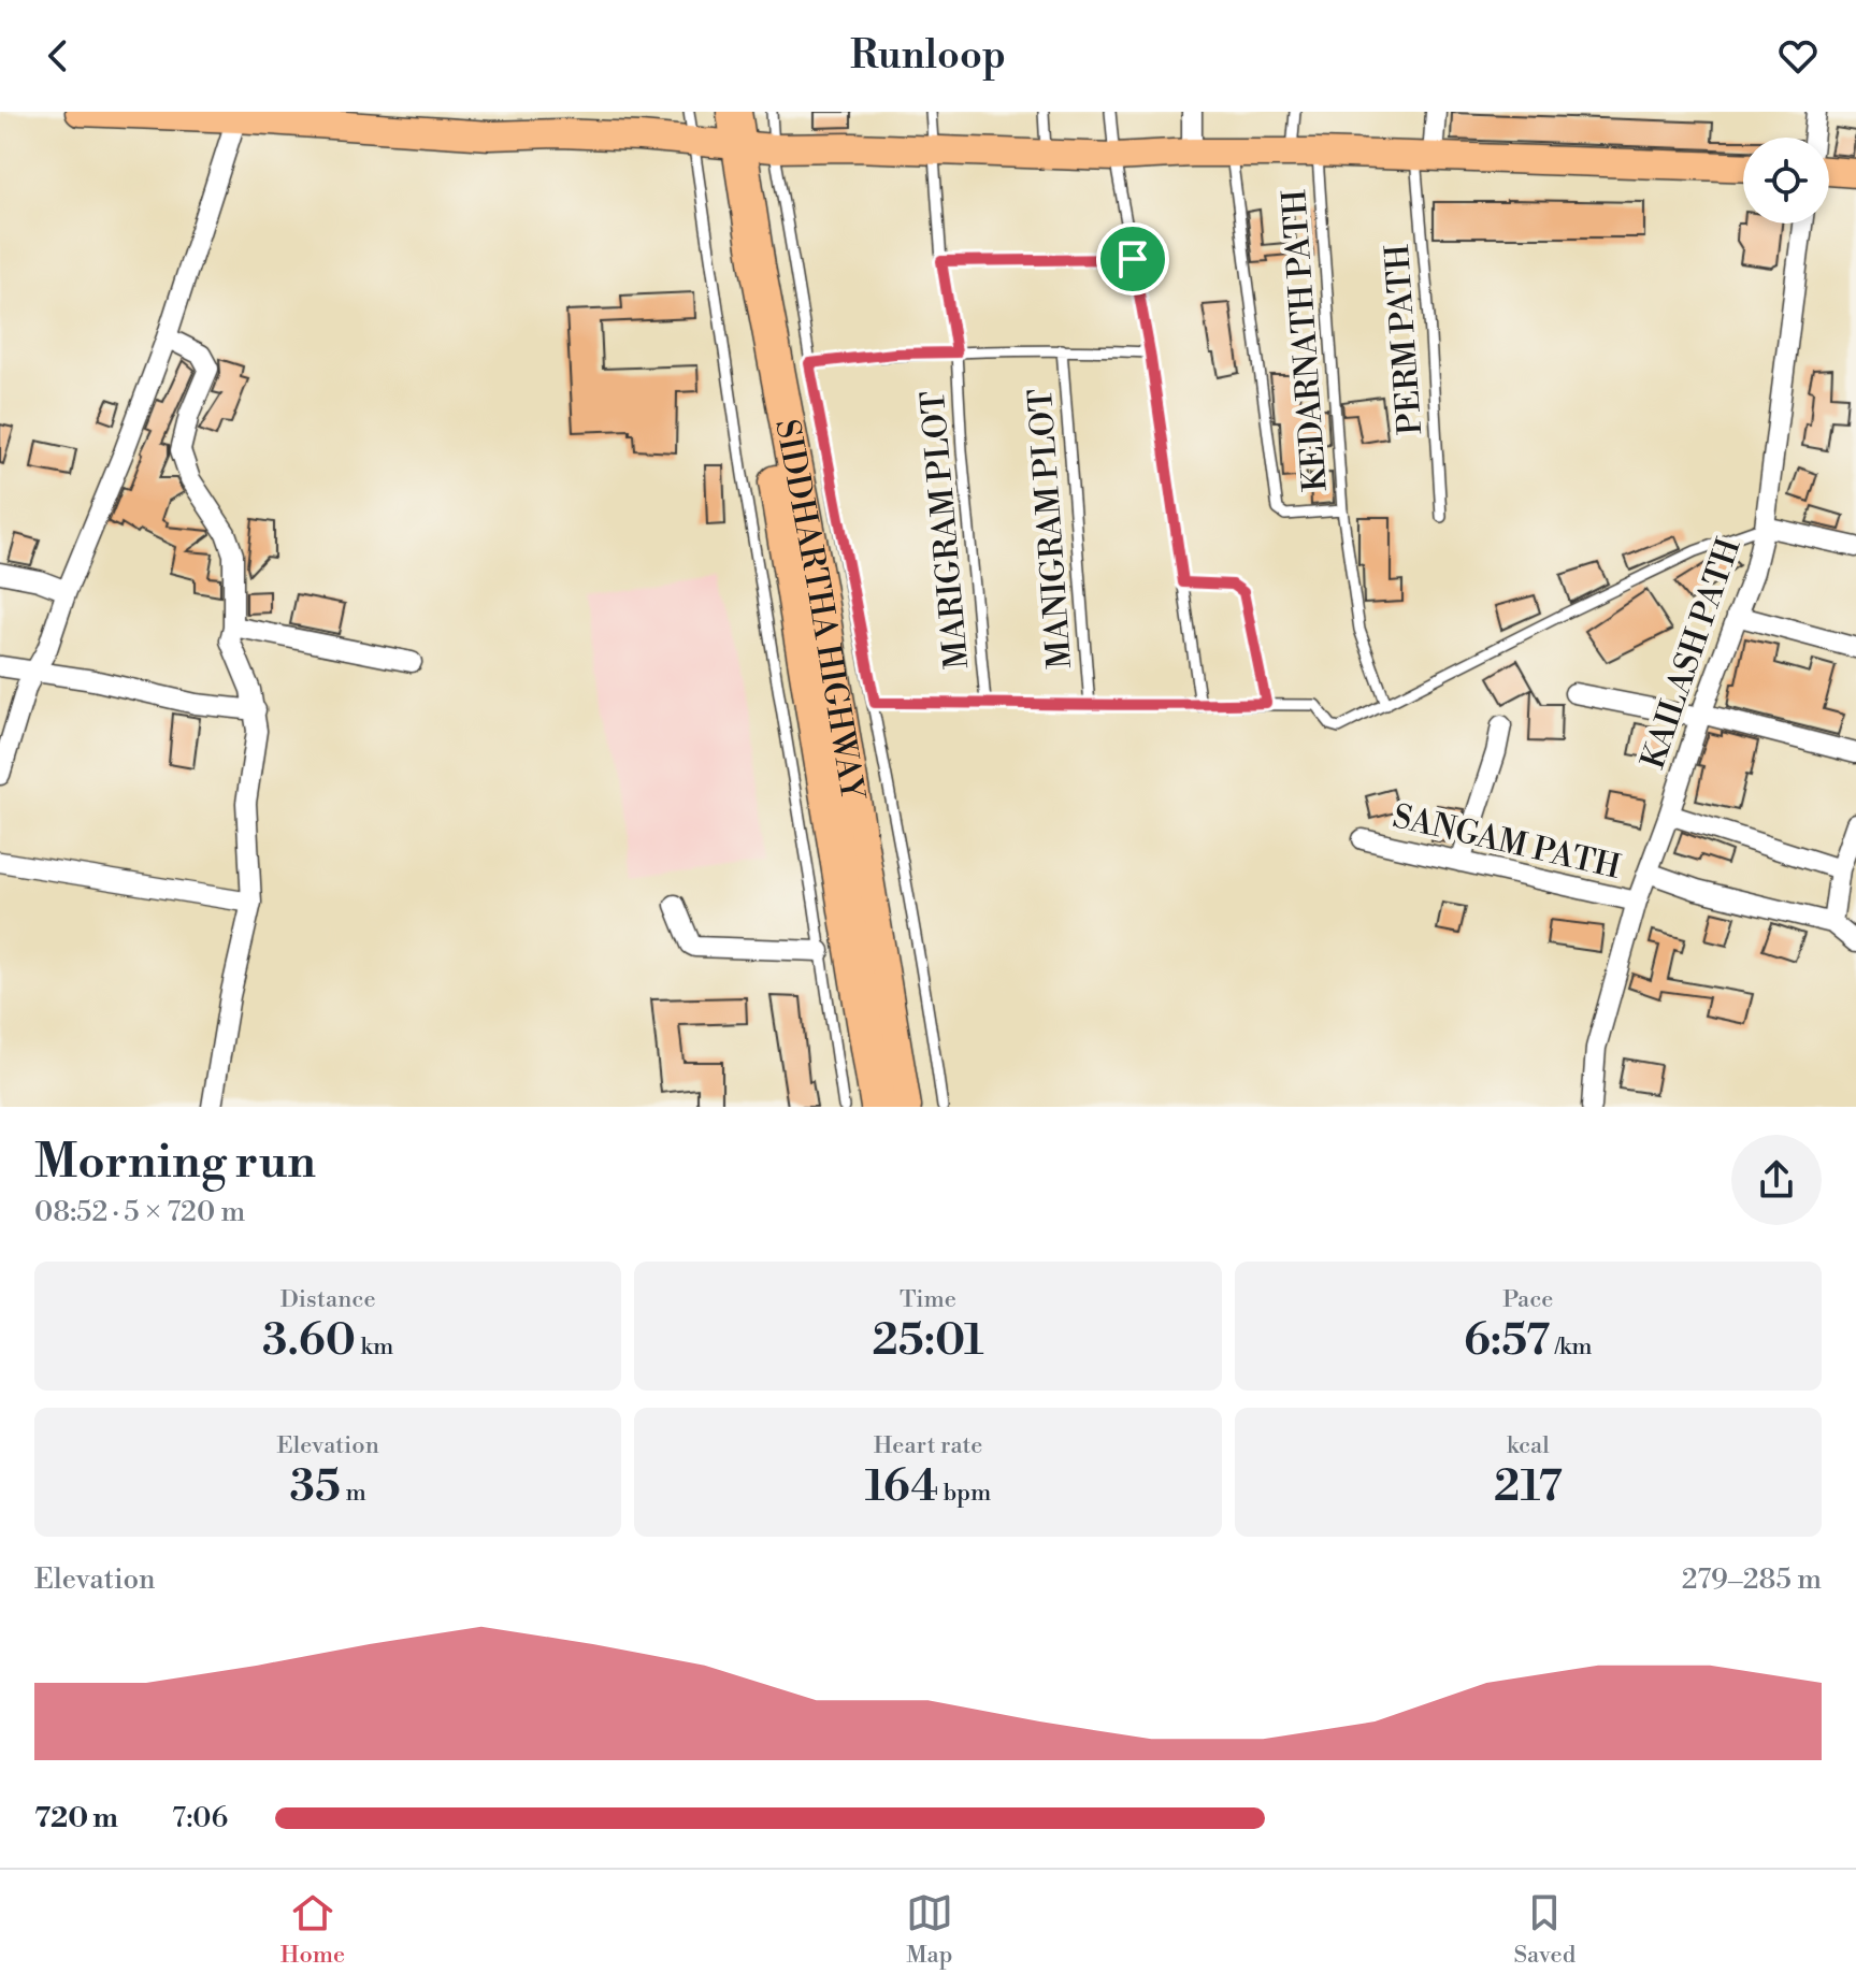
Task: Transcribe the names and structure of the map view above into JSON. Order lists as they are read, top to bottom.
{
  "streets": {
    "highway": ["SIDDHARTHA HIGHWAY"],
    "street": ["KAILASH PATH", "SANGAM PATH"],
    "lane": [
      "PERM PATH",
      "KEDARNATH PATH",
      "MANIGRAM PLOT",
      "MARIGRAM PLOT"
    ]
  },
  "crossings": [
    ["MANIGRAM PLOT", "MARIGRAM PLOT"],
    ["KAILASH PATH", "SANGAM PATH"]
  ],
  "page": {
    "header": "Runloop",
    "heading": ["Morning run", "08:52 · 5 × 720 m"],
    "stats": [
      ["Distance", "3.60 km"],
      ["Time", "25:01"],
      ["Pace", "6:57 /km"],
      ["Elevation", "35 m"],
      ["Heart rate", "164 bpm"],
      ["kcal", "217"]
    ],
    "chart": ["Elevation", "279–285 m"],
    "list": [
      {
        "name": "720 m",
        "note": "7:06"
      }
    ],
    "tabs": ["Home", "Map", "Saved"]
  }
}
